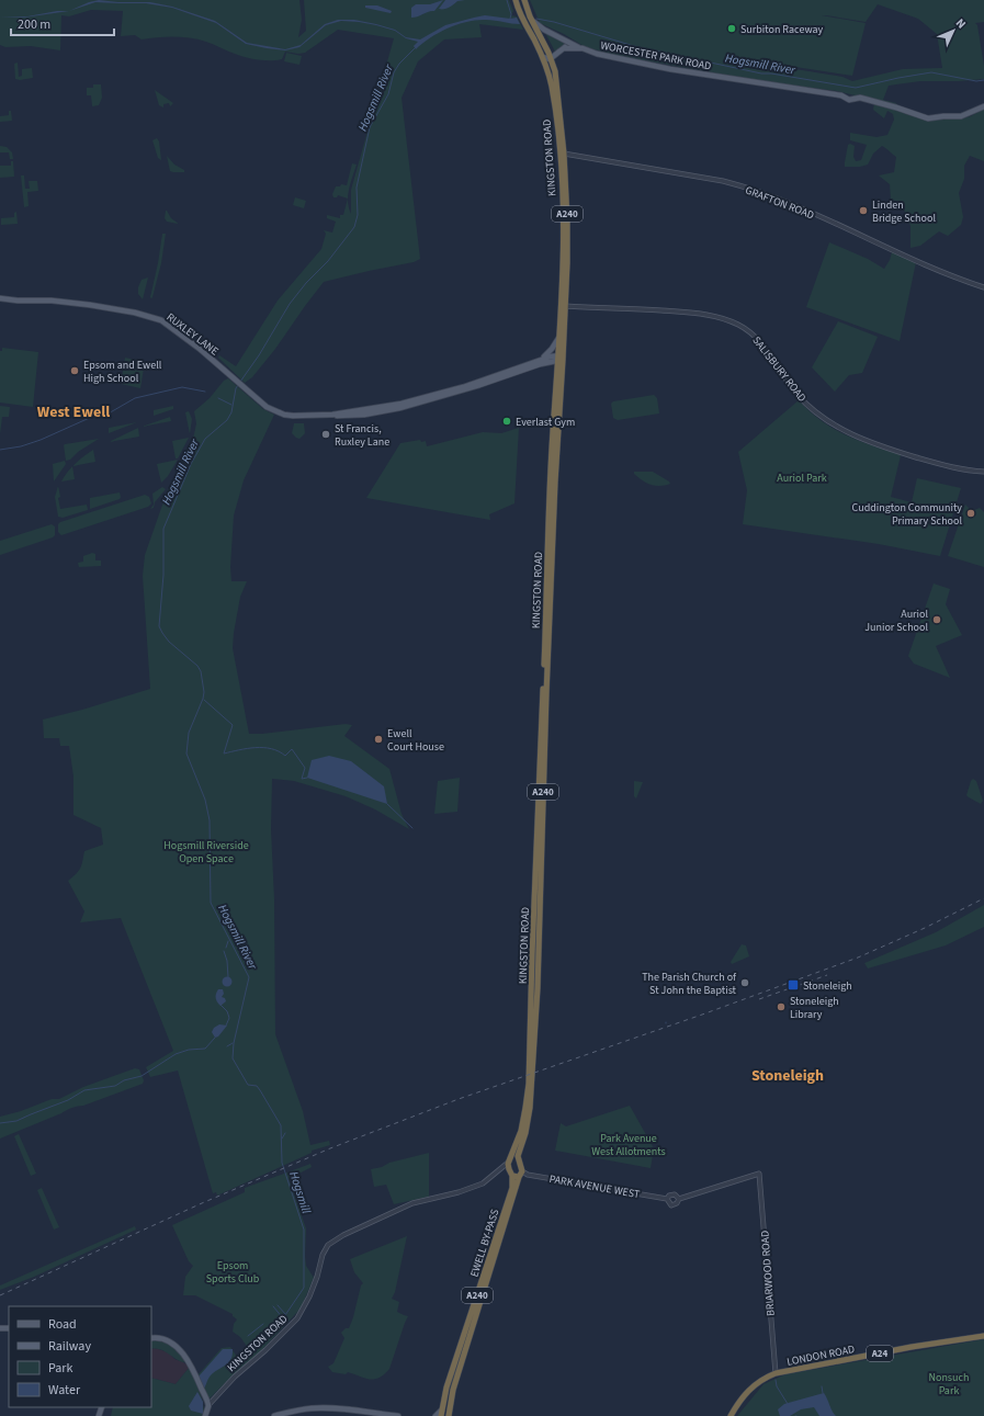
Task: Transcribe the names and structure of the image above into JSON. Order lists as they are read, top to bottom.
{
  "streets": {
    "highway": [
      "KINGSTON ROAD",
      "A240",
      "EWELL BY-PASS",
      "A24",
      "LONDON ROAD"
    ],
    "main road": ["WORCESTER PARK ROAD", "RUXLEY LANE"],
    "street": [
      "GRAFTON ROAD",
      "SALISBURY ROAD",
      "PARK AVENUE WEST",
      "BRIARWOOD ROAD"
    ]
  },
  "crossings": [
    ["KINGSTON ROAD", "GRAFTON ROAD"],
    ["KINGSTON ROAD", "A240"],
    ["KINGSTON ROAD", "RUXLEY LANE"],
    ["KINGSTON ROAD", "SALISBURY ROAD"],
    ["KINGSTON ROAD", "PARK AVENUE WEST"],
    ["KINGSTON ROAD", "EWELL BY-PASS"],
    ["PARK AVENUE WEST", "EWELL BY-PASS"],
    ["PARK AVENUE WEST", "BRIARWOOD ROAD"],
    ["BRIARWOOD ROAD", "LONDON ROAD"]
  ],
  "districts": ["West Ewell", "Stoneleigh"],
  "water": ["Hogsmill River", "Hogsmill"],
  "parks": [
    "Auriol Park",
    "Hogsmill Riverside Open Space",
    "Park Avenue West Allotments",
    "Epsom Sports Club",
    "Nonsuch Park"
  ],
  "places": {
    "other": [
      "Surbiton Raceway",
      "Linden Bridge School",
      "Epsom and Ewell High School",
      "Everlast Gym",
      "St Francis, Ruxley Lane",
      "Cuddington Community Primary School",
      "Auriol Junior School",
      "Ewell Court House",
      "The Parish Church of St John the Baptist",
      "Stoneleigh Library"
    ],
    "transit": ["Stoneleigh"]
  },
  "legend": [
    "Road",
    "Railway",
    "Park",
    "Water"
  ],
  "scale_bar": "200 m",
  "north": "top right"
}
